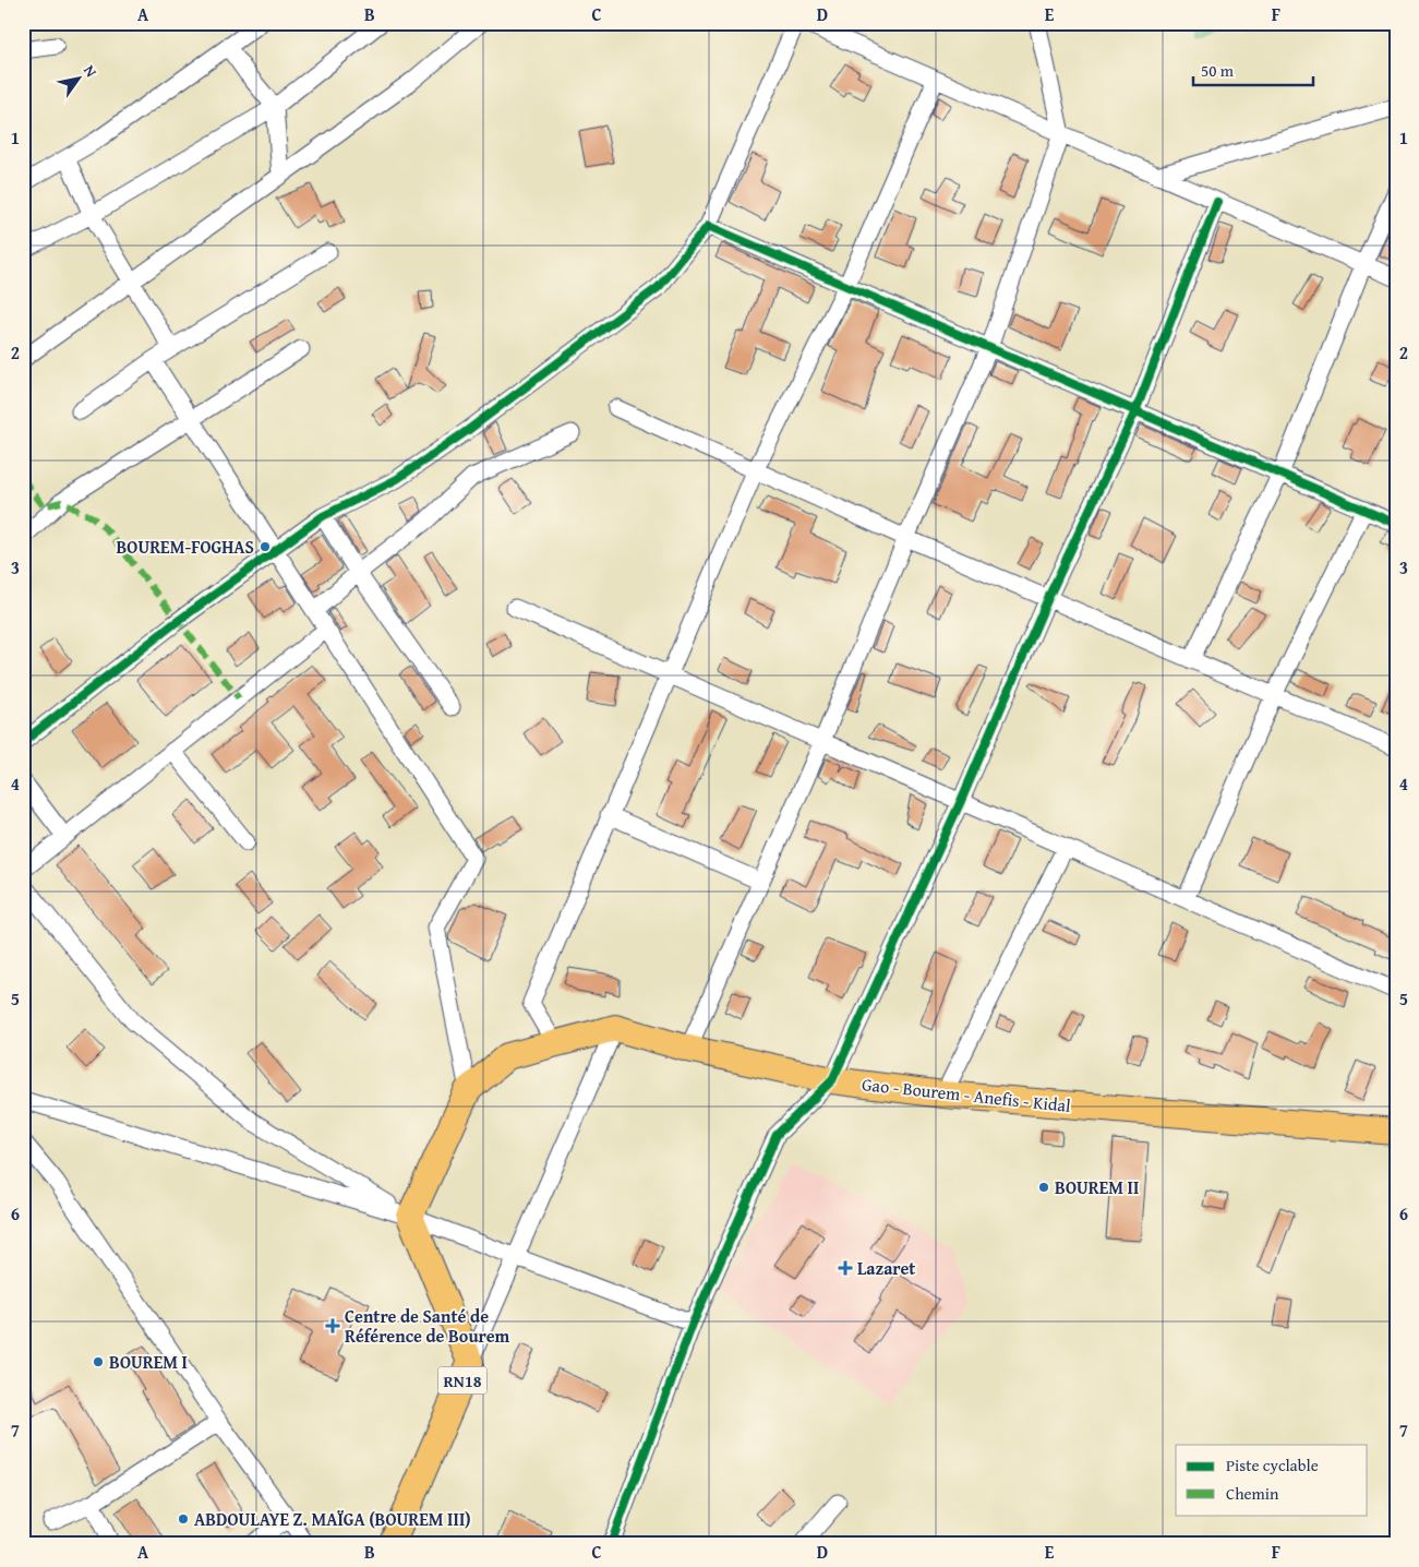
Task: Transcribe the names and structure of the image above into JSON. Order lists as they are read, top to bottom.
{
  "streets": {
    "main road": ["Gao - Bourem - Anefis - Kidal", "RN18"]
  },
  "places": {
    "other": [
      "BOUREM-FOGHAS",
      "BOUREM II",
      "BOUREM I",
      "ABDOULAYE Z. MAÏGA (BOUREM III)"
    ],
    "health": ["Lazaret", "Centre de Santé de Référence de Bourem"]
  },
  "legend": ["Piste cyclable", "Chemin"],
  "scale_bar": "50 m",
  "north": "top right",
  "grid": {
    "columns": [
      "A",
      "B",
      "C",
      "D",
      "E",
      "F"
    ],
    "rows": [
      "1",
      "2",
      "3",
      "4",
      "5",
      "6",
      "7"
    ]
  }
}
